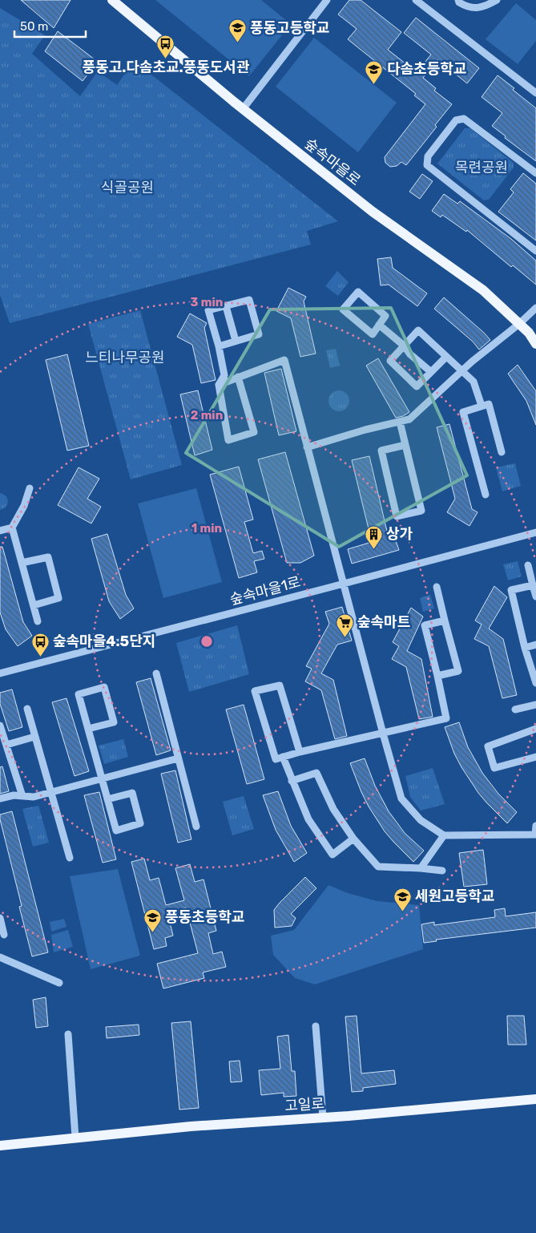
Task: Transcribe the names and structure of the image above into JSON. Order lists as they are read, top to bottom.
{
  "streets": {
    "main road": ["숲속마을로", "고일로"],
    "street": ["숲속마을1로"]
  },
  "parks": ["목련공원", "식골공원", "느티나무공원"],
  "places": {
    "school or university": [
      "풍동고등학교",
      "다솜초등학교",
      "세원고등학교",
      "풍동초등학교"
    ],
    "bus stop": ["풍동고.다솜초교.풍동도서관", "숲속마을4.5단지"],
    "building": ["상가"],
    "supermarket": ["숲속마트"]
  },
  "scale_bar": "50 m",
  "rings": ["3 min", "2 min", "1 min"]
}
